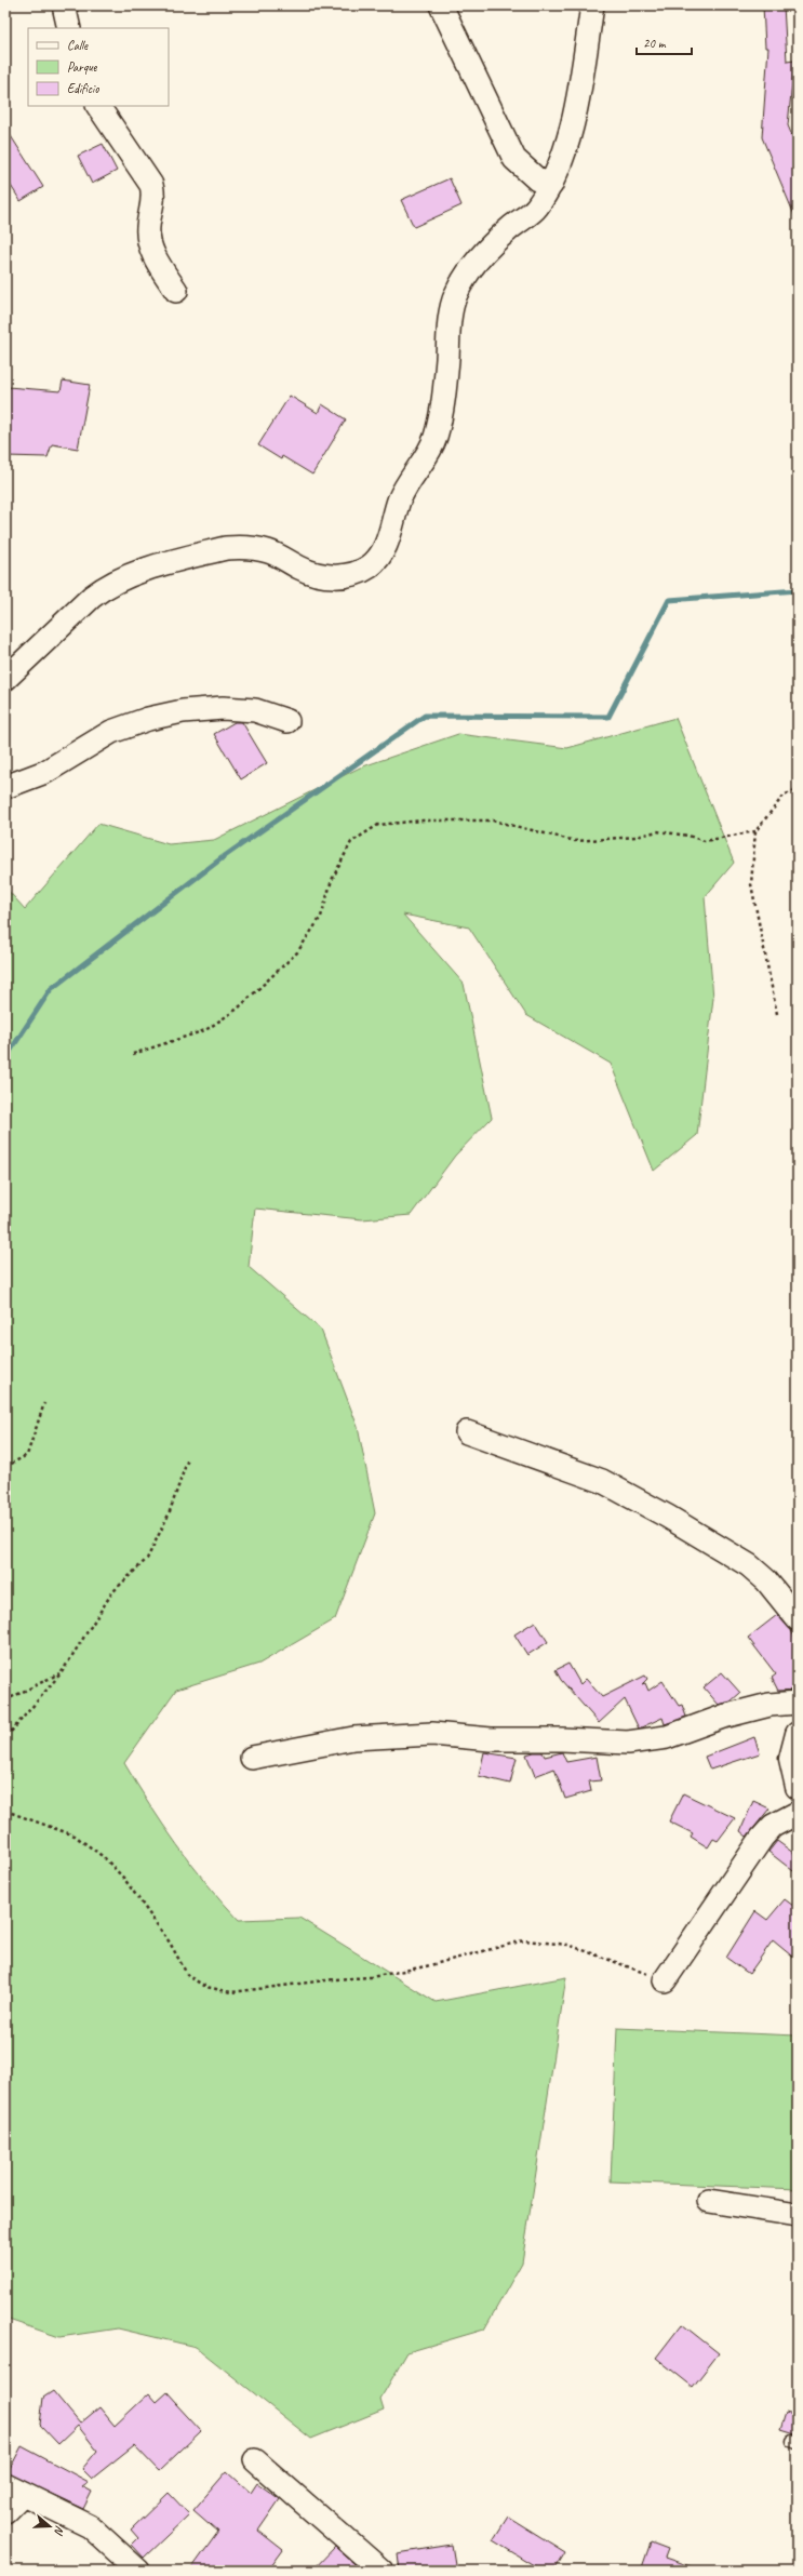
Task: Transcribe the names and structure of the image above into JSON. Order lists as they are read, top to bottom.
{
  "legend": ["Calle", "Parque", "Edificio"],
  "scale_bar": "20 m",
  "north": "right"
}
